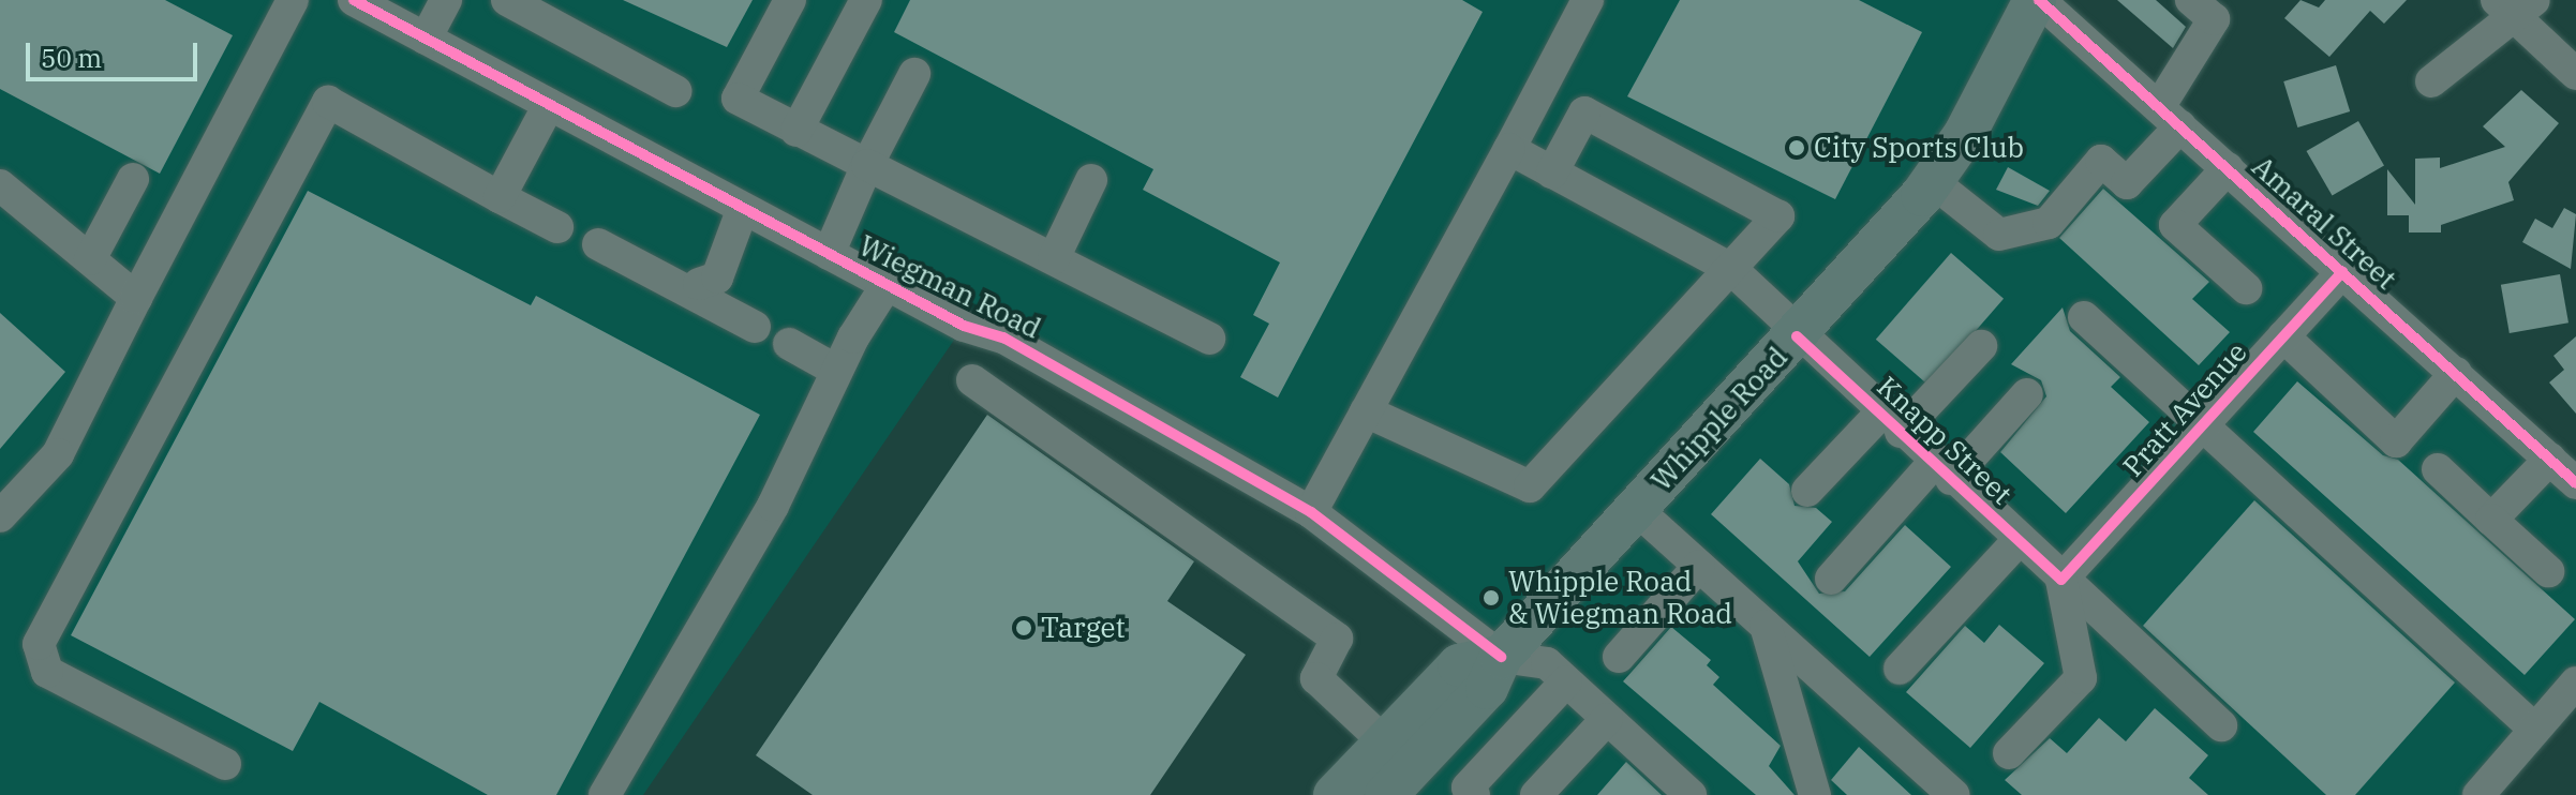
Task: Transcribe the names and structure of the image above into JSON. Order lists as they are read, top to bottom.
{
  "streets": {
    "main road": ["Whipple Road"],
    "street": [
      "Amaral Street",
      "Wiegman Road",
      "Pratt Avenue",
      "Knapp Street"
    ]
  },
  "crossings": [
    ["Amaral Street", "Pratt Avenue"],
    ["Amaral Street", "Whipple Road"],
    ["Wiegman Road", "Whipple Road"],
    ["Pratt Avenue", "Knapp Street"],
    ["Whipple Road", "Knapp Street"]
  ],
  "places": ["City Sports Club", "Whipple Road & Wiegman Road", "Target"],
  "scale_bar": "50 m"
}
